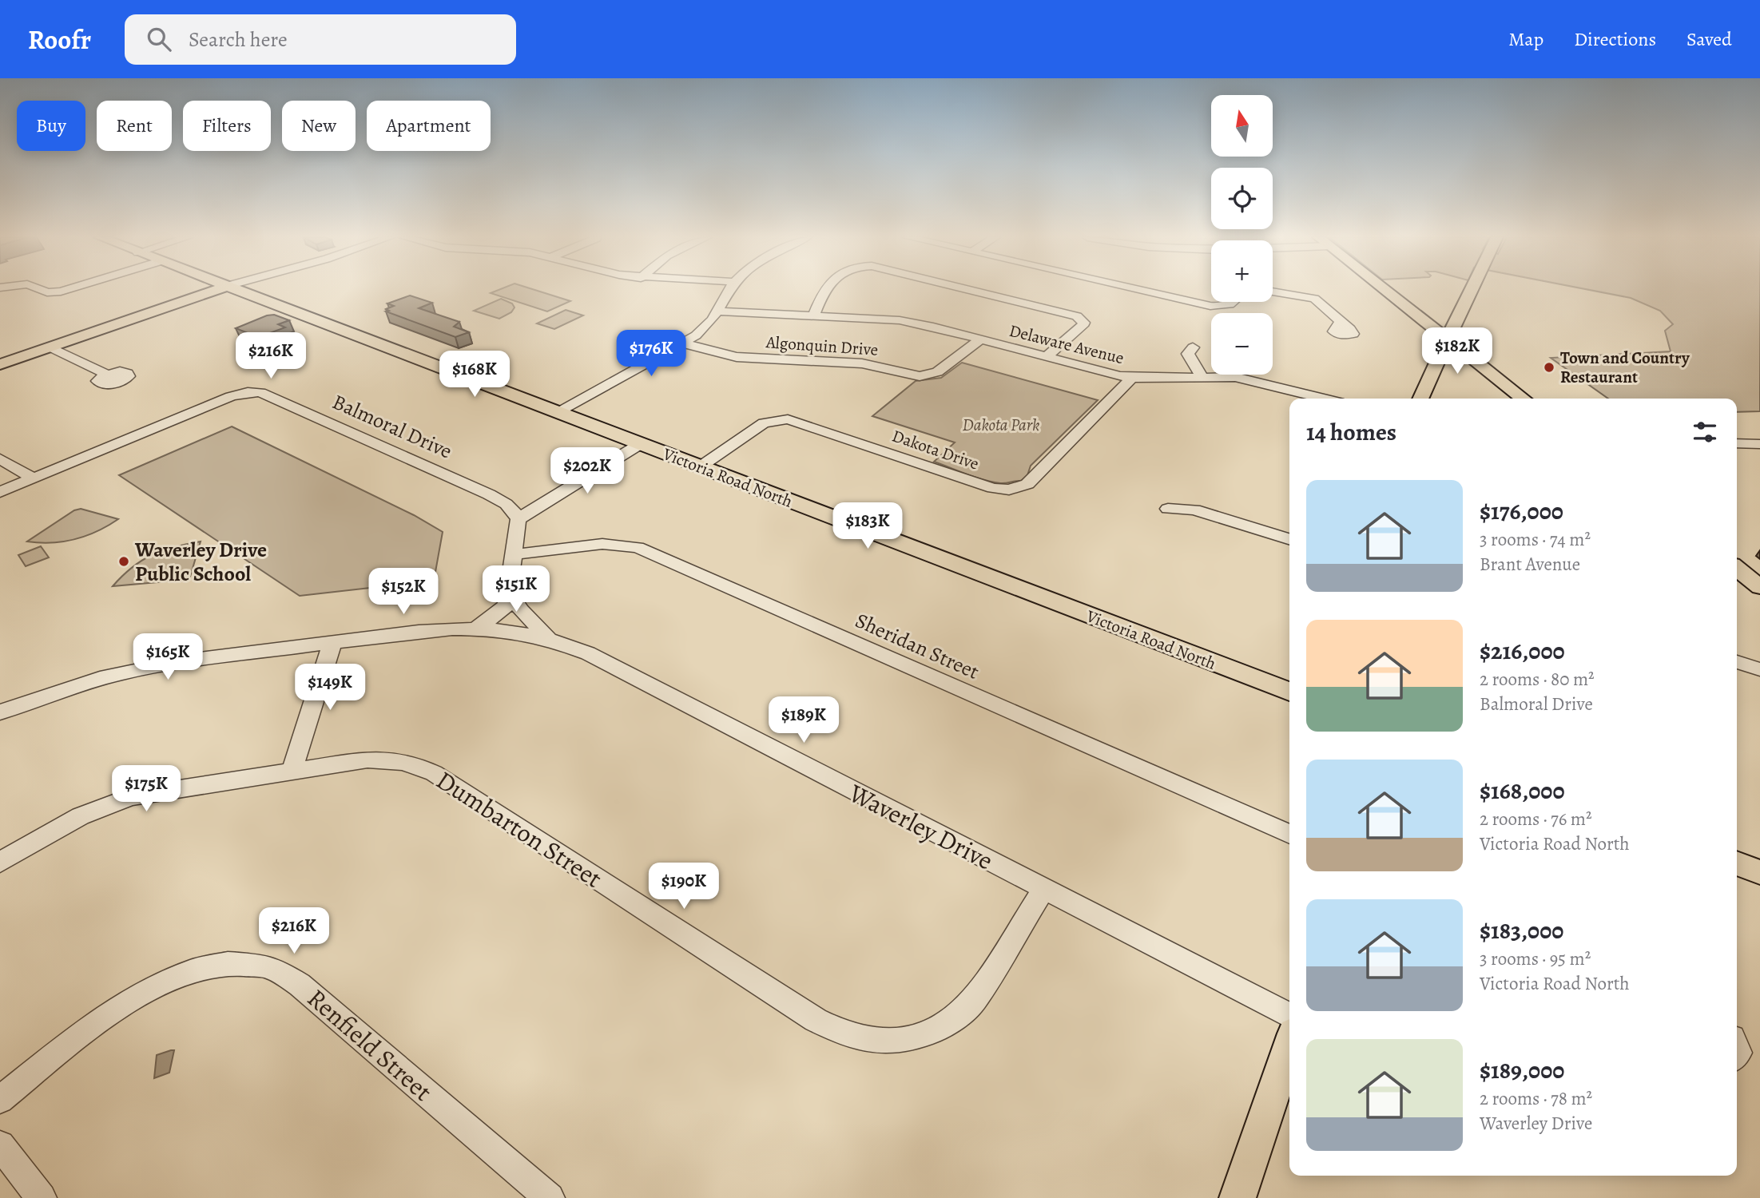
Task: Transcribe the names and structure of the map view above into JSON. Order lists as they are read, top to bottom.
{
  "streets": {
    "main road": ["Victoria Road North"],
    "street": [
      "Delaware Avenue",
      "Algonquin Drive",
      "Balmoral Drive",
      "Dakota Drive",
      "Sheridan Street",
      "Waverley Drive",
      "Dumbarton Street",
      "Renfield Street"
    ]
  },
  "crossings": [
    ["Delaware Avenue", "Algonquin Drive"],
    ["Delaware Avenue", "Dakota Drive"],
    ["Dakota Drive", "Victoria Road North"],
    ["Waverley Drive", "Dumbarton Street"]
  ],
  "parks": ["Dakota Park"],
  "places": ["Town and Country Restaurant", "Waverley Drive Public School"],
  "north": "top",
  "page": {
    "header": "Roofr",
    "search": "Search here",
    "nav": ["Map", "Directions", "Saved"],
    "map_buttons": ["+", "−"],
    "chip": [
      "Buy",
      "Rent",
      "Filters",
      "New",
      "Apartment"
    ],
    "price": [
      "$182K",
      "$176K",
      "$216K",
      "$168K",
      "$202K",
      "$183K",
      "$151K",
      "$152K",
      "$165K",
      "$149K",
      "$189K",
      "$175K",
      "$190K",
      "$216K"
    ],
    "heading": "14 homes",
    "list": [
      {
        "name": "$176,000",
        "note": "3 rooms · 74 m² · Brant Avenue"
      },
      {
        "name": "$216,000",
        "note": "2 rooms · 80 m² · Balmoral Drive"
      },
      {
        "name": "$168,000",
        "note": "2 rooms · 76 m² · Victoria Road North"
      },
      {
        "name": "$183,000",
        "note": "3 rooms · 95 m² · Victoria Road North"
      },
      {
        "name": "$189,000",
        "note": "2 rooms · 78 m² · Waverley Drive"
      }
    ]
  }
}
